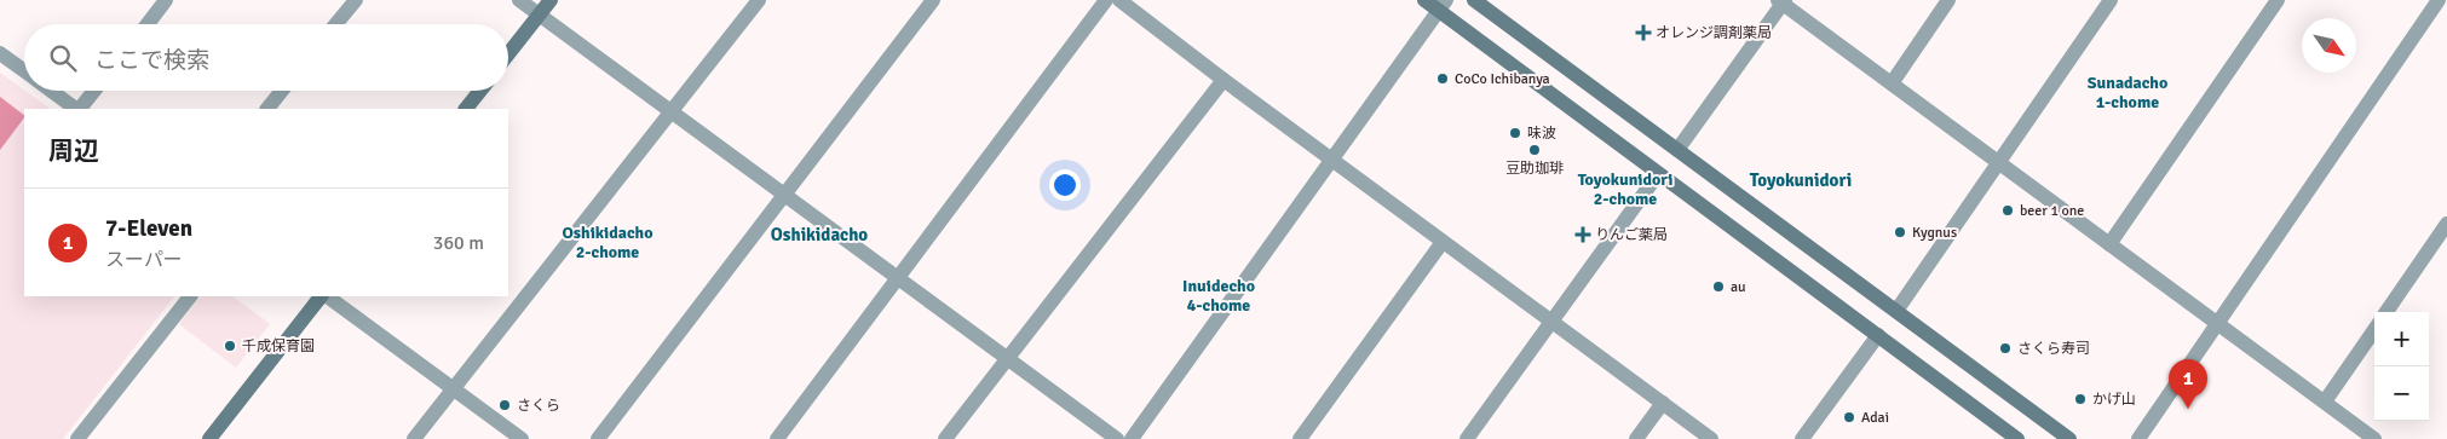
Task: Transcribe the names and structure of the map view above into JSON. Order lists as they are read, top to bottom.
{
  "districts": [
    "Sunadacho 1-chome",
    "Toyokunidori 2-chome",
    "Toyokunidori",
    "Oshikidacho 2-chome",
    "Oshikidacho",
    "Inuidecho 4-chome"
  ],
  "places": {
    "health": ["オレンジ調剤薬局", "りんご薬局"],
    "other": [
      "CoCo Ichibanya",
      "味波",
      "豆助珈琲",
      "beer 1 one",
      "Kygnus",
      "au",
      "千成保育園",
      "さくら寿司",
      "かげ山",
      "さくら",
      "Adai"
    ]
  },
  "north": "bottom right",
  "page": {
    "search": "ここで検索",
    "heading": "周辺",
    "list": [
      {
        "mark": "1",
        "name": "7-Eleven",
        "note": "スーパー",
        "value": "360 m"
      }
    ],
    "map_buttons": ["+", "−"],
    "pins": "1"
  }
}
